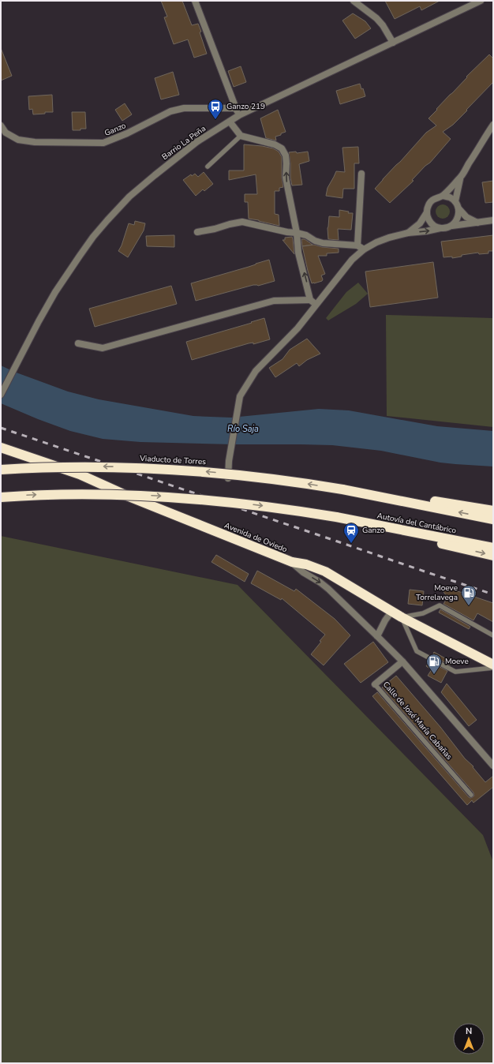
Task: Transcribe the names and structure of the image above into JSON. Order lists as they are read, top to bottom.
{
  "streets": {
    "highway": ["Viaducto de Torres", "Autovía del Cantábrico", "Avenida de Oviedo"],
    "street": ["Ganzo", "Barrio La Peña", "Calle de José María Cabañas"]
  },
  "water": ["Río Saja"],
  "places": {
    "bus stop": ["Ganzo 219"],
    "station": ["Ganzo"],
    "fuel station": ["Moeve Torrelavega", "Moeve"]
  },
  "north": "top"
}
